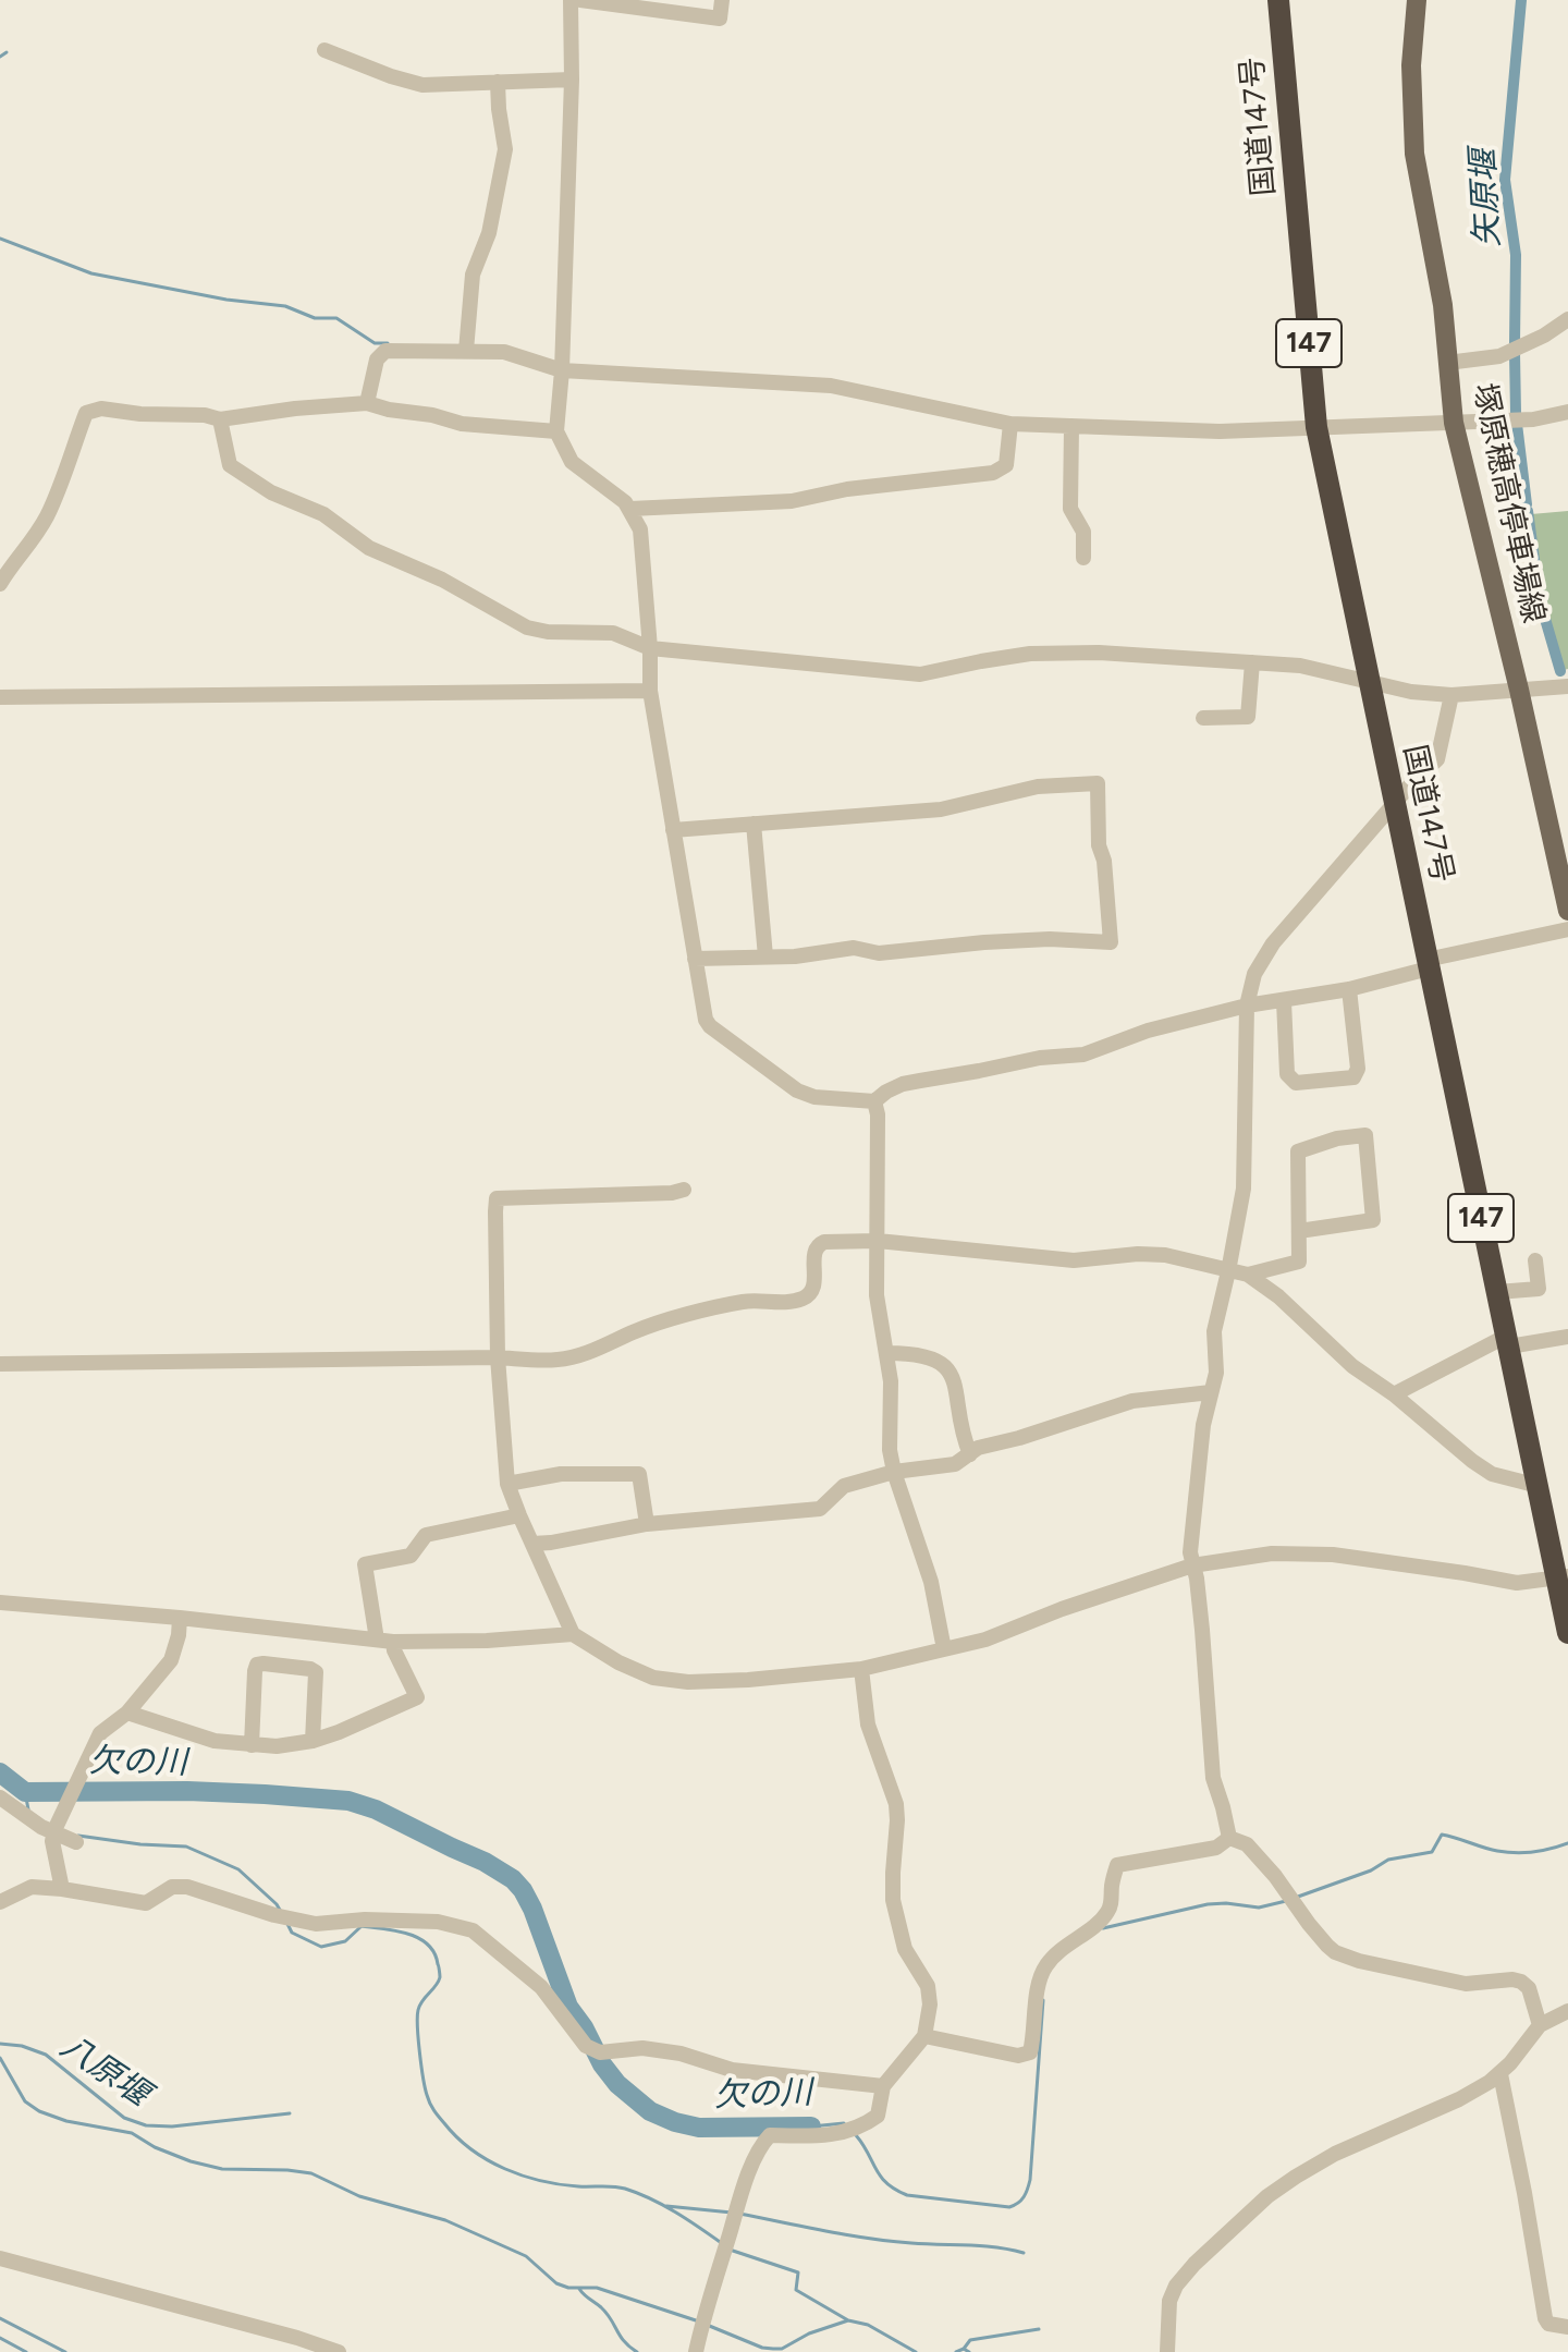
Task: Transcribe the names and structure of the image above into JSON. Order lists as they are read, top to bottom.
{
  "streets": {
    "highway": ["国道147号", "147"],
    "main road": ["塚原穂高停車場線"]
  },
  "water": ["矢原堰", "欠の川", "八原堰"]
}
